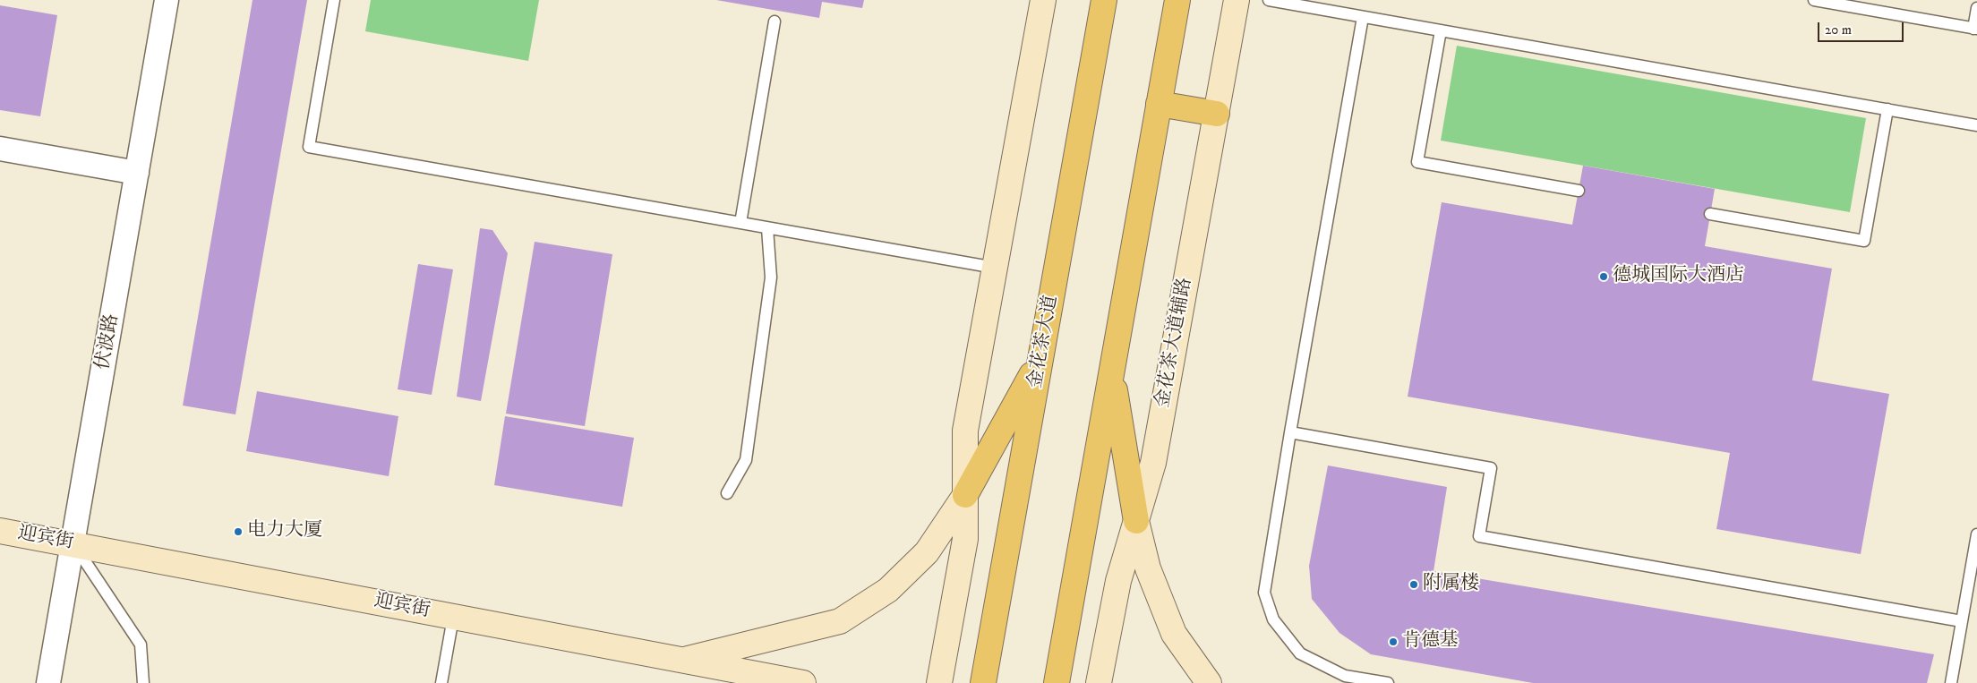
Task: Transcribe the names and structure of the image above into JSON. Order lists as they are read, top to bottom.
{
  "streets": {
    "main road": ["金花茶大道"],
    "street": ["伏波路", "金花茶大道辅路", "迎宾街"]
  },
  "crossings": [
    ["伏波路", "迎宾街"]
  ],
  "places": [
    "德城国际大酒店",
    "电力大厦",
    "附属楼",
    "肯德基"
  ],
  "scale_bar": "20 m"
}
